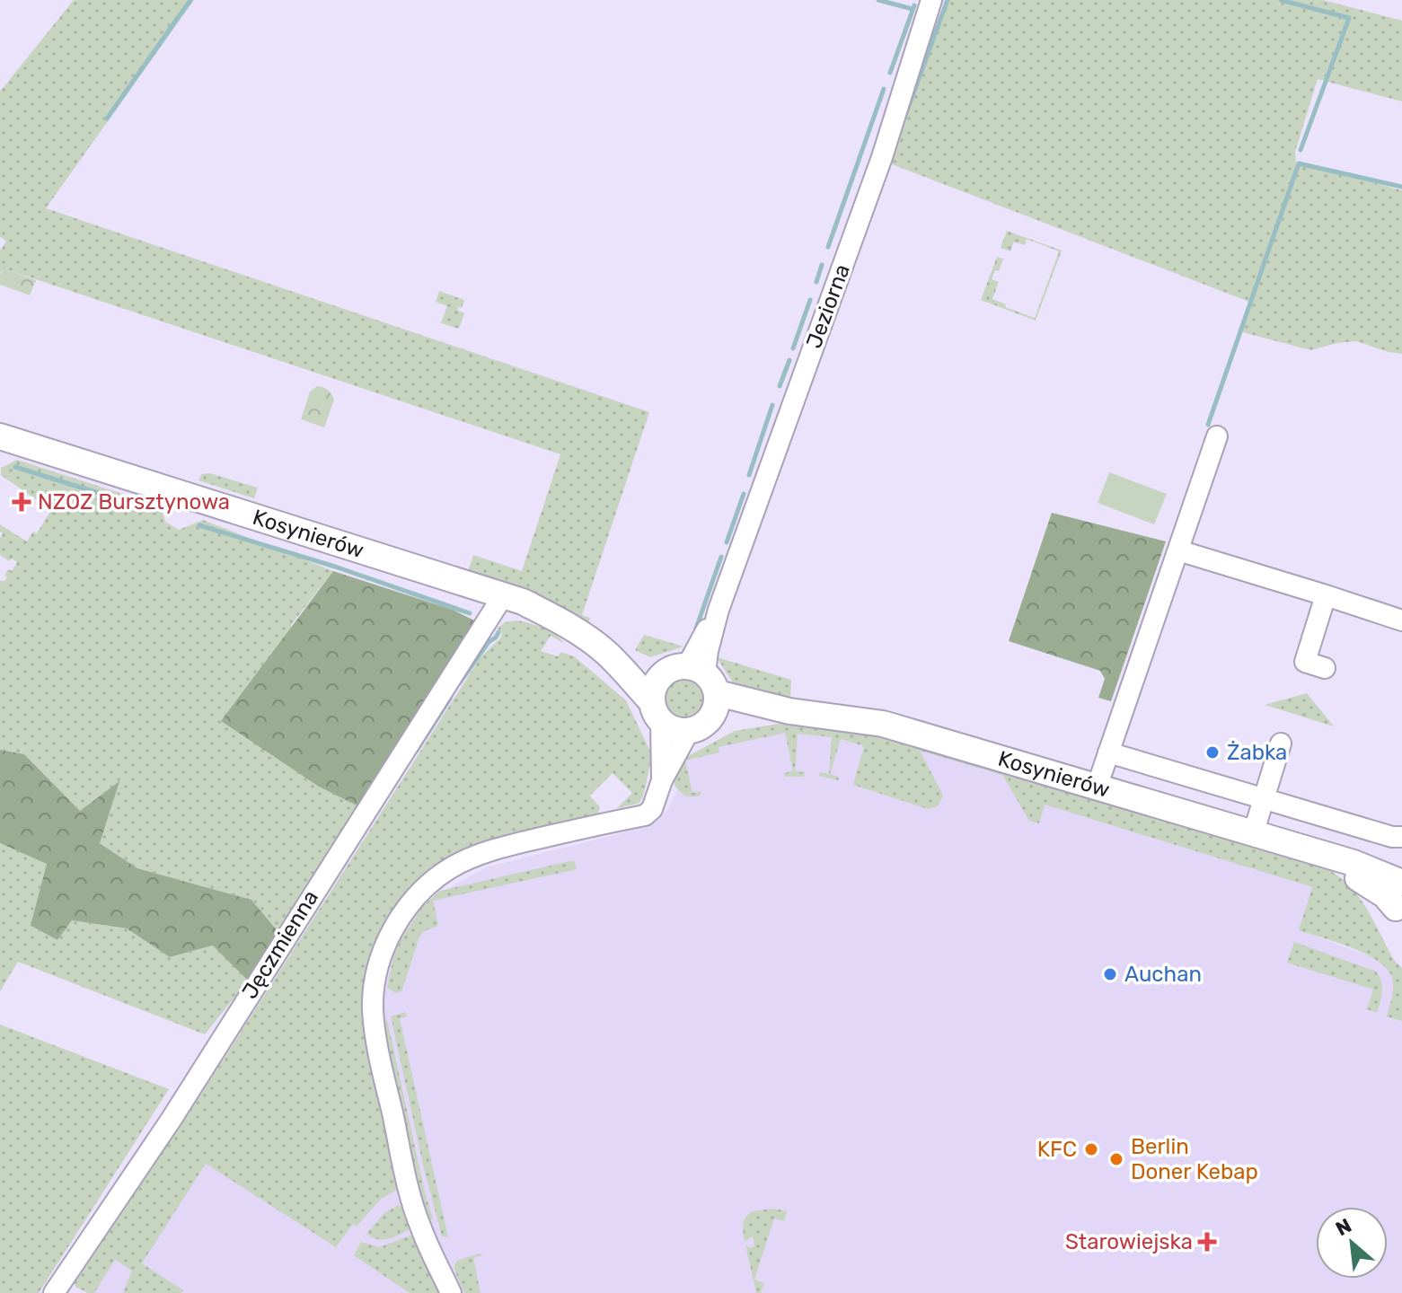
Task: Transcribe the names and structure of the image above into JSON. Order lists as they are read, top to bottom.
{
  "streets": {
    "main road": ["Kosynierów"],
    "street": ["Jeziorna", "Jęczmienna"]
  },
  "crossings": [
    ["Jeziorna", "Kosynierów"],
    ["Kosynierów", "Jęczmienna"]
  ],
  "places": {
    "health": ["NZOZ Bursztynowa", "Starowiejska"],
    "other": [
      "Żabka",
      "Auchan",
      "KFC",
      "Berlin Doner Kebap"
    ]
  },
  "north": "top left"
}
